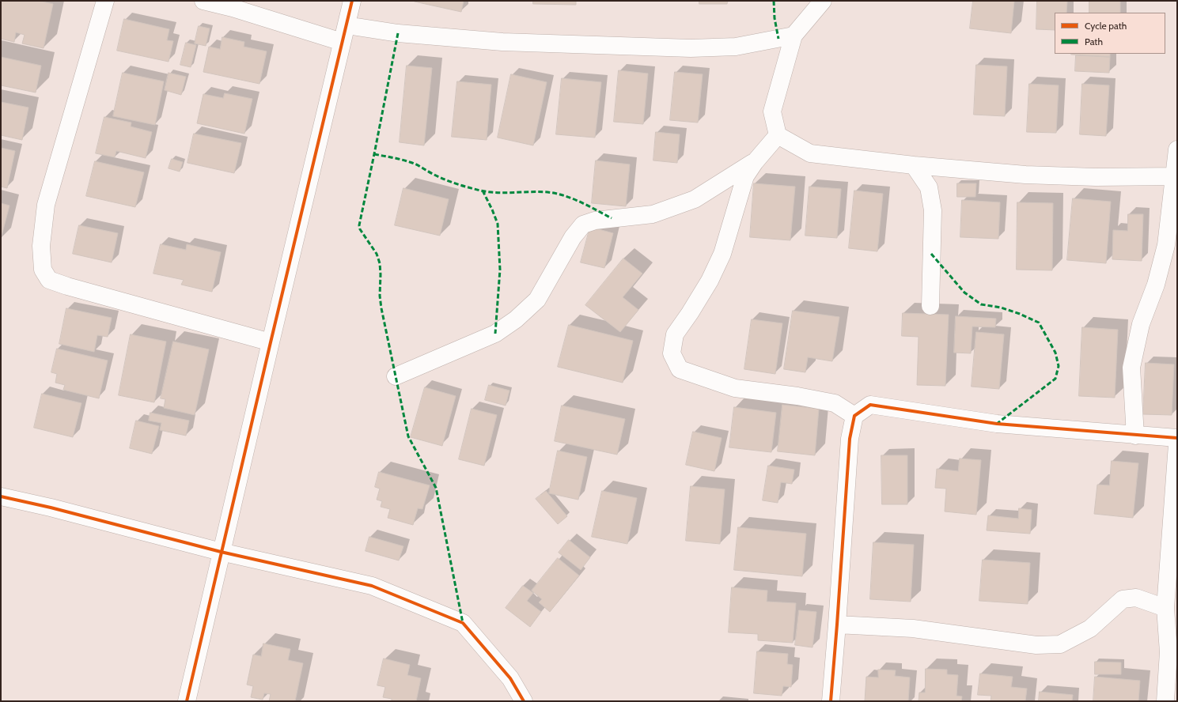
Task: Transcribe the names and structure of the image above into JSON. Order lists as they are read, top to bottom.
{
  "legend": ["Cycle path", "Path"]
}
